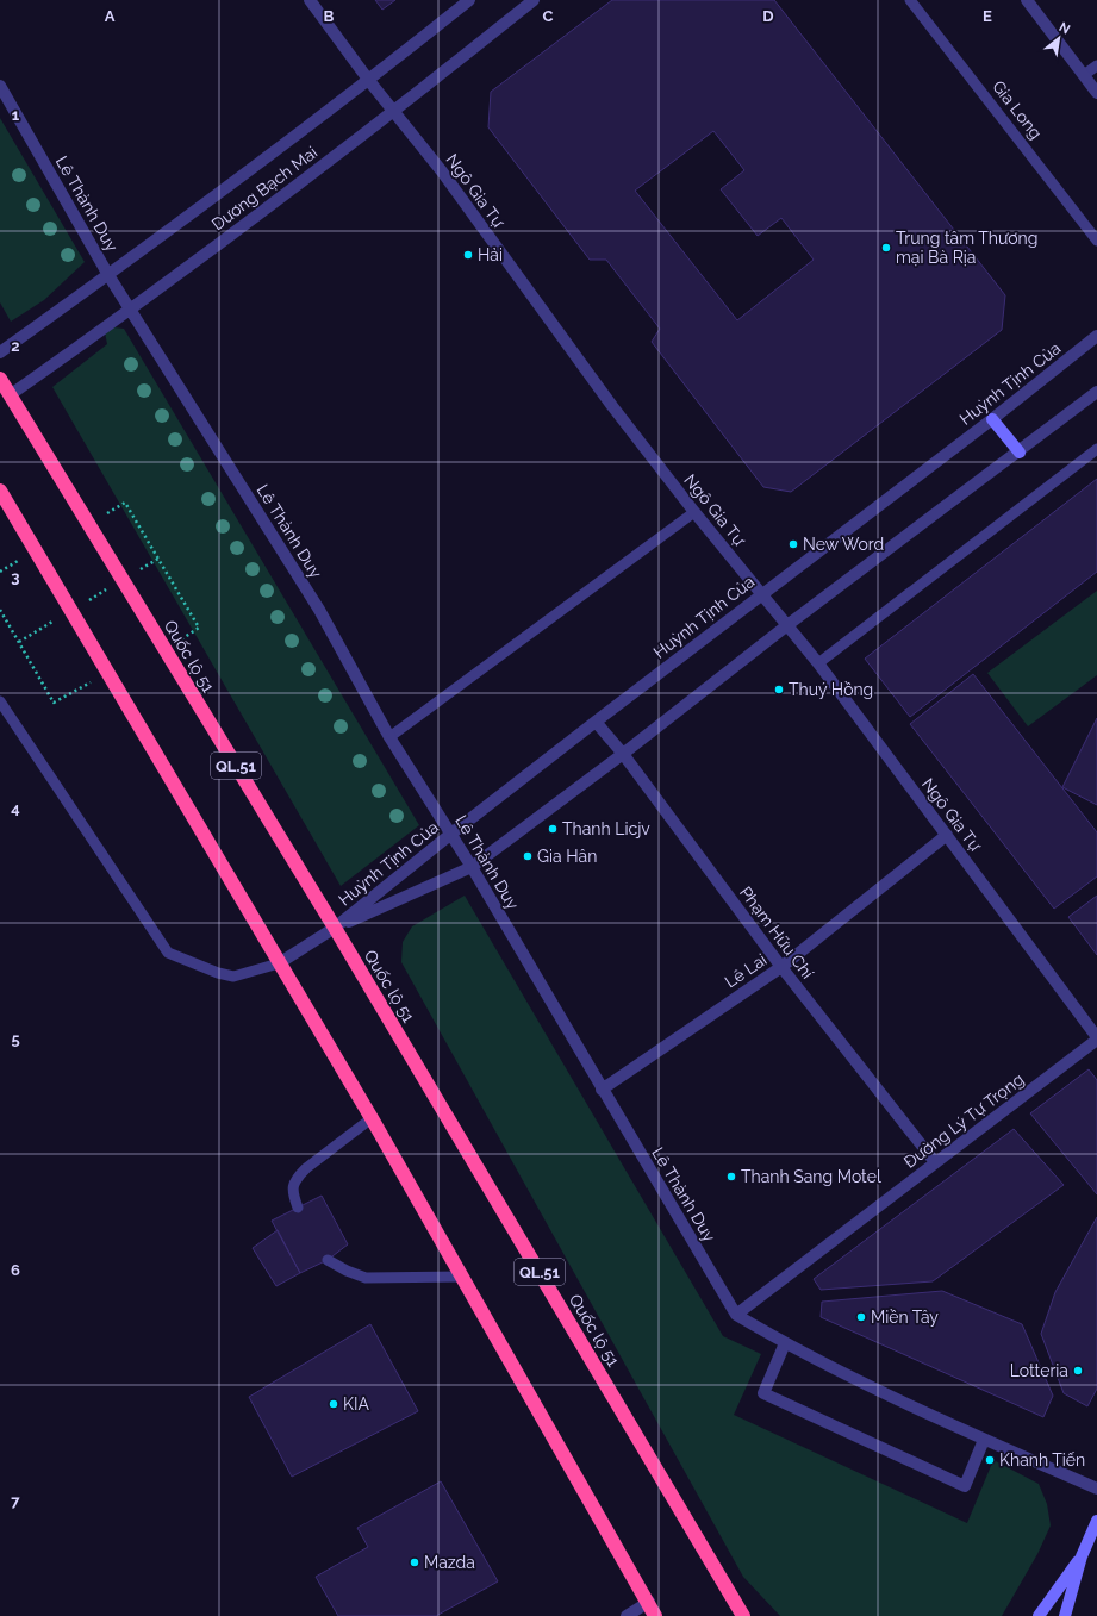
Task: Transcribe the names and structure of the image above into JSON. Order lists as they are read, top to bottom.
{
  "streets": {
    "highway": ["Quốc lộ 51", "QL.51"],
    "street": [
      "Dương Bạch Mai",
      "Ngô Gia Tự",
      "Lê Thành Duy",
      "Huỳnh Tịnh Của",
      "Phạm Hữu Chí",
      "Lê Lai",
      "Đường Lý Tự Trọng"
    ],
    "lane": ["Gia Long"]
  },
  "crossings": [
    ["Dương Bạch Mai", "Ngô Gia Tự"],
    ["Dương Bạch Mai", "Lê Thành Duy"],
    ["Dương Bạch Mai", "Quốc lộ 51"],
    ["Ngô Gia Tự", "Huỳnh Tịnh Của"],
    ["Ngô Gia Tự", "Lê Lai"],
    ["Ngô Gia Tự", "Đường Lý Tự Trọng"],
    ["Lê Thành Duy", "Huỳnh Tịnh Của"],
    ["Lê Thành Duy", "Lê Lai"],
    ["Lê Thành Duy", "Đường Lý Tự Trọng"],
    ["Huỳnh Tịnh Của", "Quốc lộ 51"],
    ["Huỳnh Tịnh Của", "Phạm Hữu Chí"],
    ["Phạm Hữu Chí", "Lê Lai"],
    ["Phạm Hữu Chí", "Đường Lý Tự Trọng"]
  ],
  "places": [
    "Trung tâm Thương mại Bà Rịa",
    "Hải",
    "New Word",
    "Thuý Hồng",
    "Thanh Licjv",
    "Gia Hân",
    "Thanh Sang Motel",
    "Miền Tây",
    "Lotteria",
    "KIA",
    "Khanh Tiến",
    "Mazda"
  ],
  "north": "top right",
  "grid": {
    "columns": [
      "A",
      "B",
      "C",
      "D",
      "E"
    ],
    "rows": [
      "1",
      "2",
      "3",
      "4",
      "5",
      "6",
      "7"
    ]
  }
}
